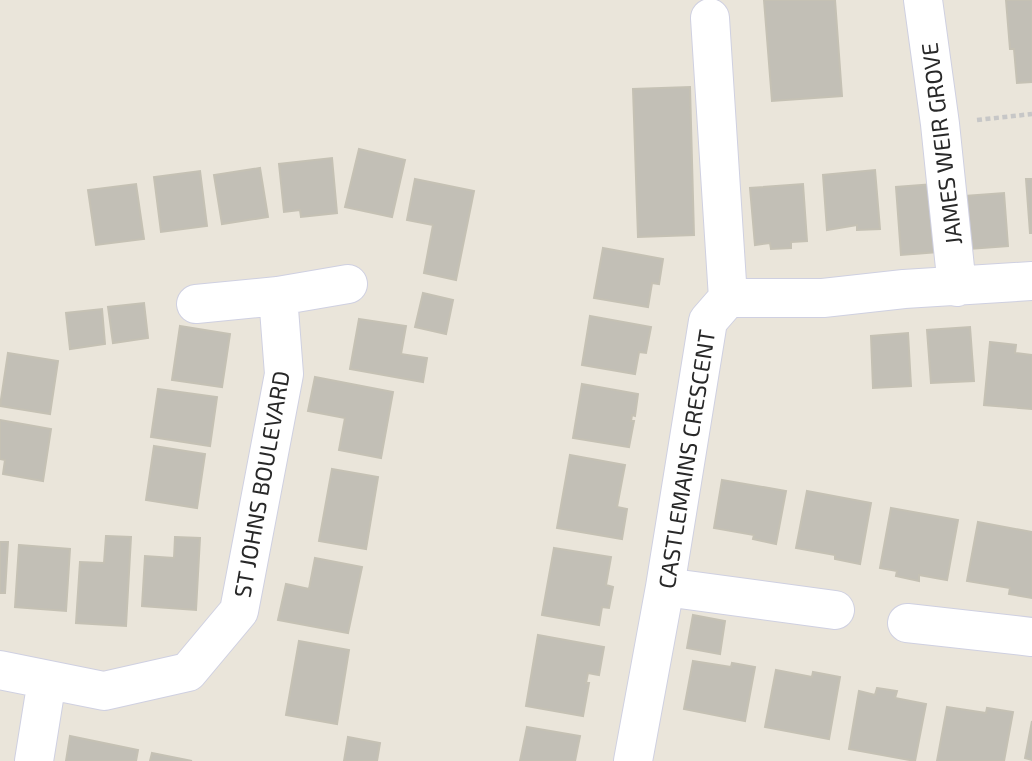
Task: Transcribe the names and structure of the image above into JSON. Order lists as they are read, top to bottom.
{
  "streets": {
    "street": ["JAMES WEIR GROVE", "CASTLEMAINS CRESCENT", "ST JOHNS BOULEVARD"]
  }
}
